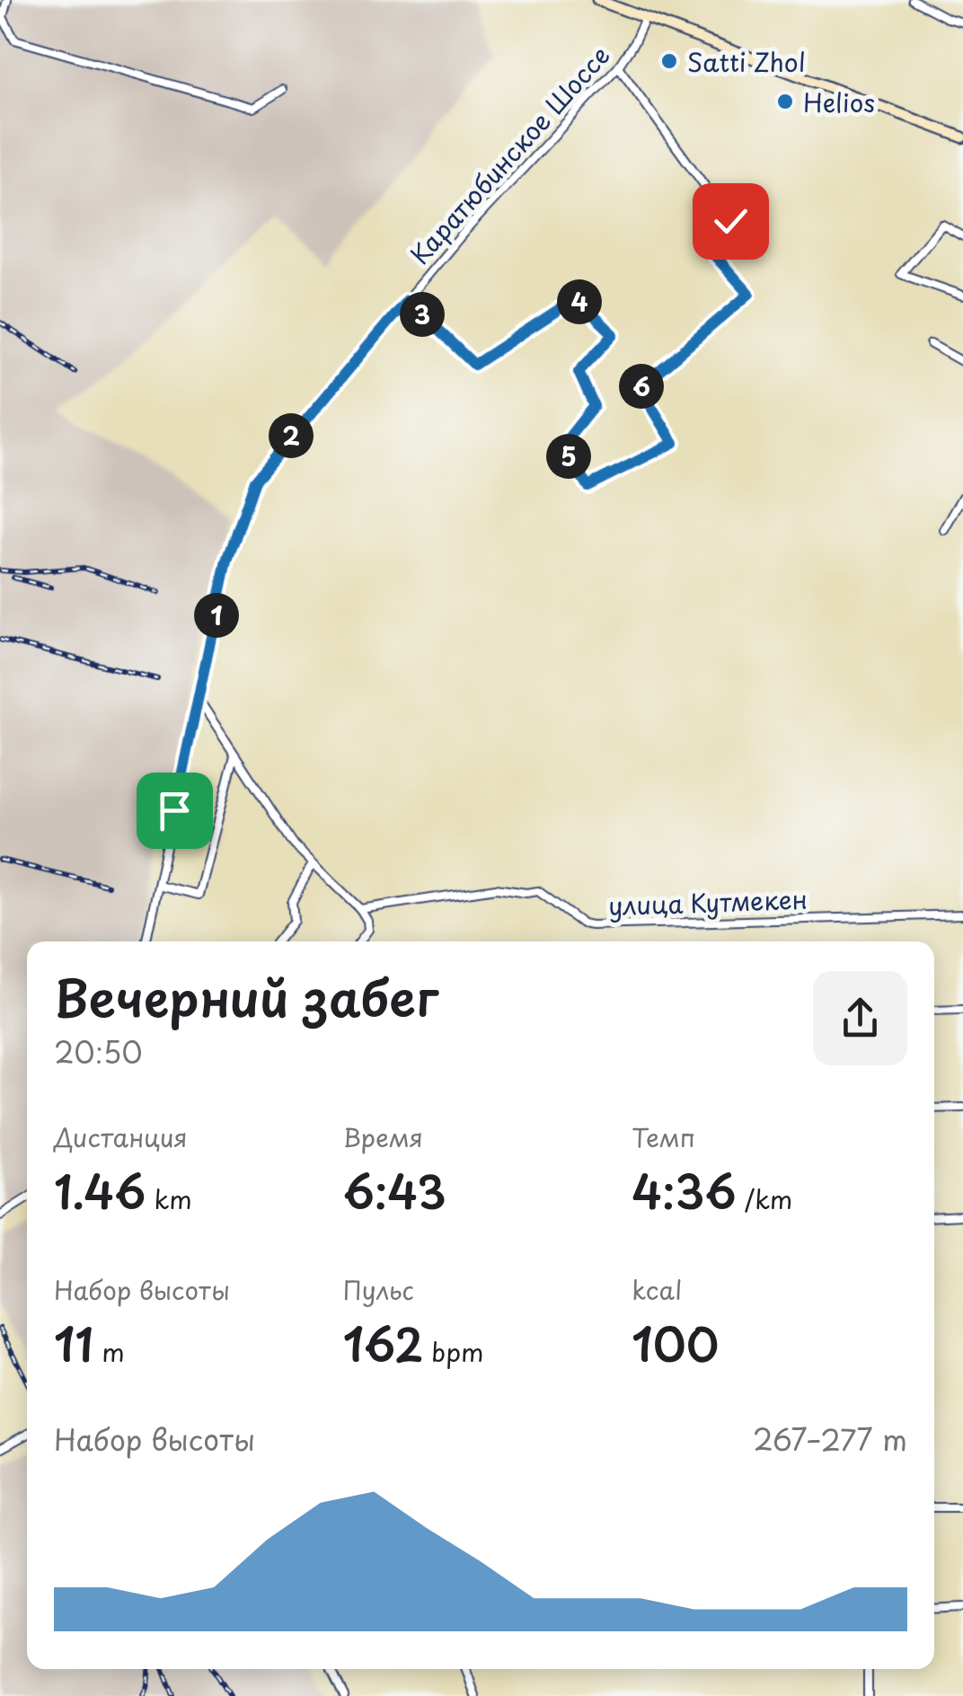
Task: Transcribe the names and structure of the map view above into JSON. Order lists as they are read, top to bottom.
{
  "streets": {
    "street": ["Каратюбинское Шоссе", "улица Кутмекен"]
  },
  "places": ["Satti Zhol", "Helios"],
  "page": {
    "pins": [
      "4",
      "3",
      "6",
      "2",
      "5",
      "1"
    ],
    "heading": ["Вечерний забег", "20:50"],
    "stats": [
      ["Дистанция", "1.46 km"],
      ["Время", "6:43"],
      ["Темп", "4:36 /km"],
      ["Набор высоты", "11 m"],
      ["Пульс", "162 bpm"],
      ["kcal", "100"]
    ],
    "chart": ["Набор высоты", "267–277 m"]
  }
}
